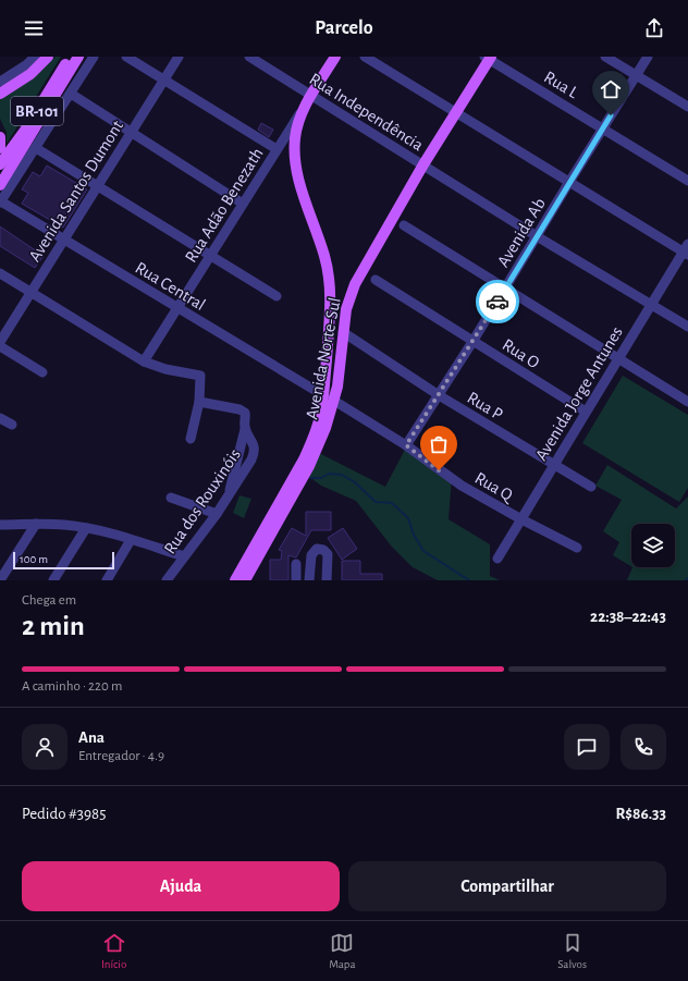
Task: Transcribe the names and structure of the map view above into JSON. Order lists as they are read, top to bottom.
{
  "streets": {
    "main road": ["BR-101", "Avenida Norte-Sul"],
    "street": [
      "Rua L",
      "Rua Independência",
      "Avenida Santos Dumont",
      "Rua Adão Benezath",
      "Avenida Ab",
      "Rua Central",
      "Rua O",
      "Avenida Jorge Antunes",
      "Rua P",
      "Rua Q",
      "Rua dos Rouxinóis"
    ]
  },
  "crossings": [
    ["Rua L", "Avenida Ab"],
    ["Rua L", "Avenida Norte-Sul"],
    ["Rua Independência", "Avenida Ab"],
    ["Rua Independência", "Avenida Norte-Sul"],
    ["Rua Independência", "Avenida Jorge Antunes"],
    ["Avenida Santos Dumont", "Rua Central"],
    ["Rua Adão Benezath", "Rua Central"],
    ["Rua Adão Benezath", "Avenida Norte-Sul"],
    ["Avenida Ab", "Rua O"],
    ["Avenida Ab", "Rua P"],
    ["Avenida Ab", "Rua Q"],
    ["Rua Central", "Avenida Norte-Sul"],
    ["Rua O", "Avenida Jorge Antunes"],
    ["Avenida Norte-Sul", "Rua P"],
    ["Avenida Norte-Sul", "Rua Q"],
    ["Avenida Jorge Antunes", "Rua P"],
    ["Avenida Jorge Antunes", "Rua Q"]
  ],
  "scale_bar": "100 m",
  "page": {
    "header": "Parcelo",
    "scale": "100 m",
    "heading": ["2 min", "Chega em", "22:38–22:43"],
    "panel": [
      "Ana",
      "Entregador · 4.9",
      "Pedido #3985",
      "R$86.33"
    ],
    "bar": "A caminho · 220 m",
    "buttons": ["Ajuda", "Compartilhar"],
    "tabs": ["Início", "Mapa", "Salvos"]
  }
}
